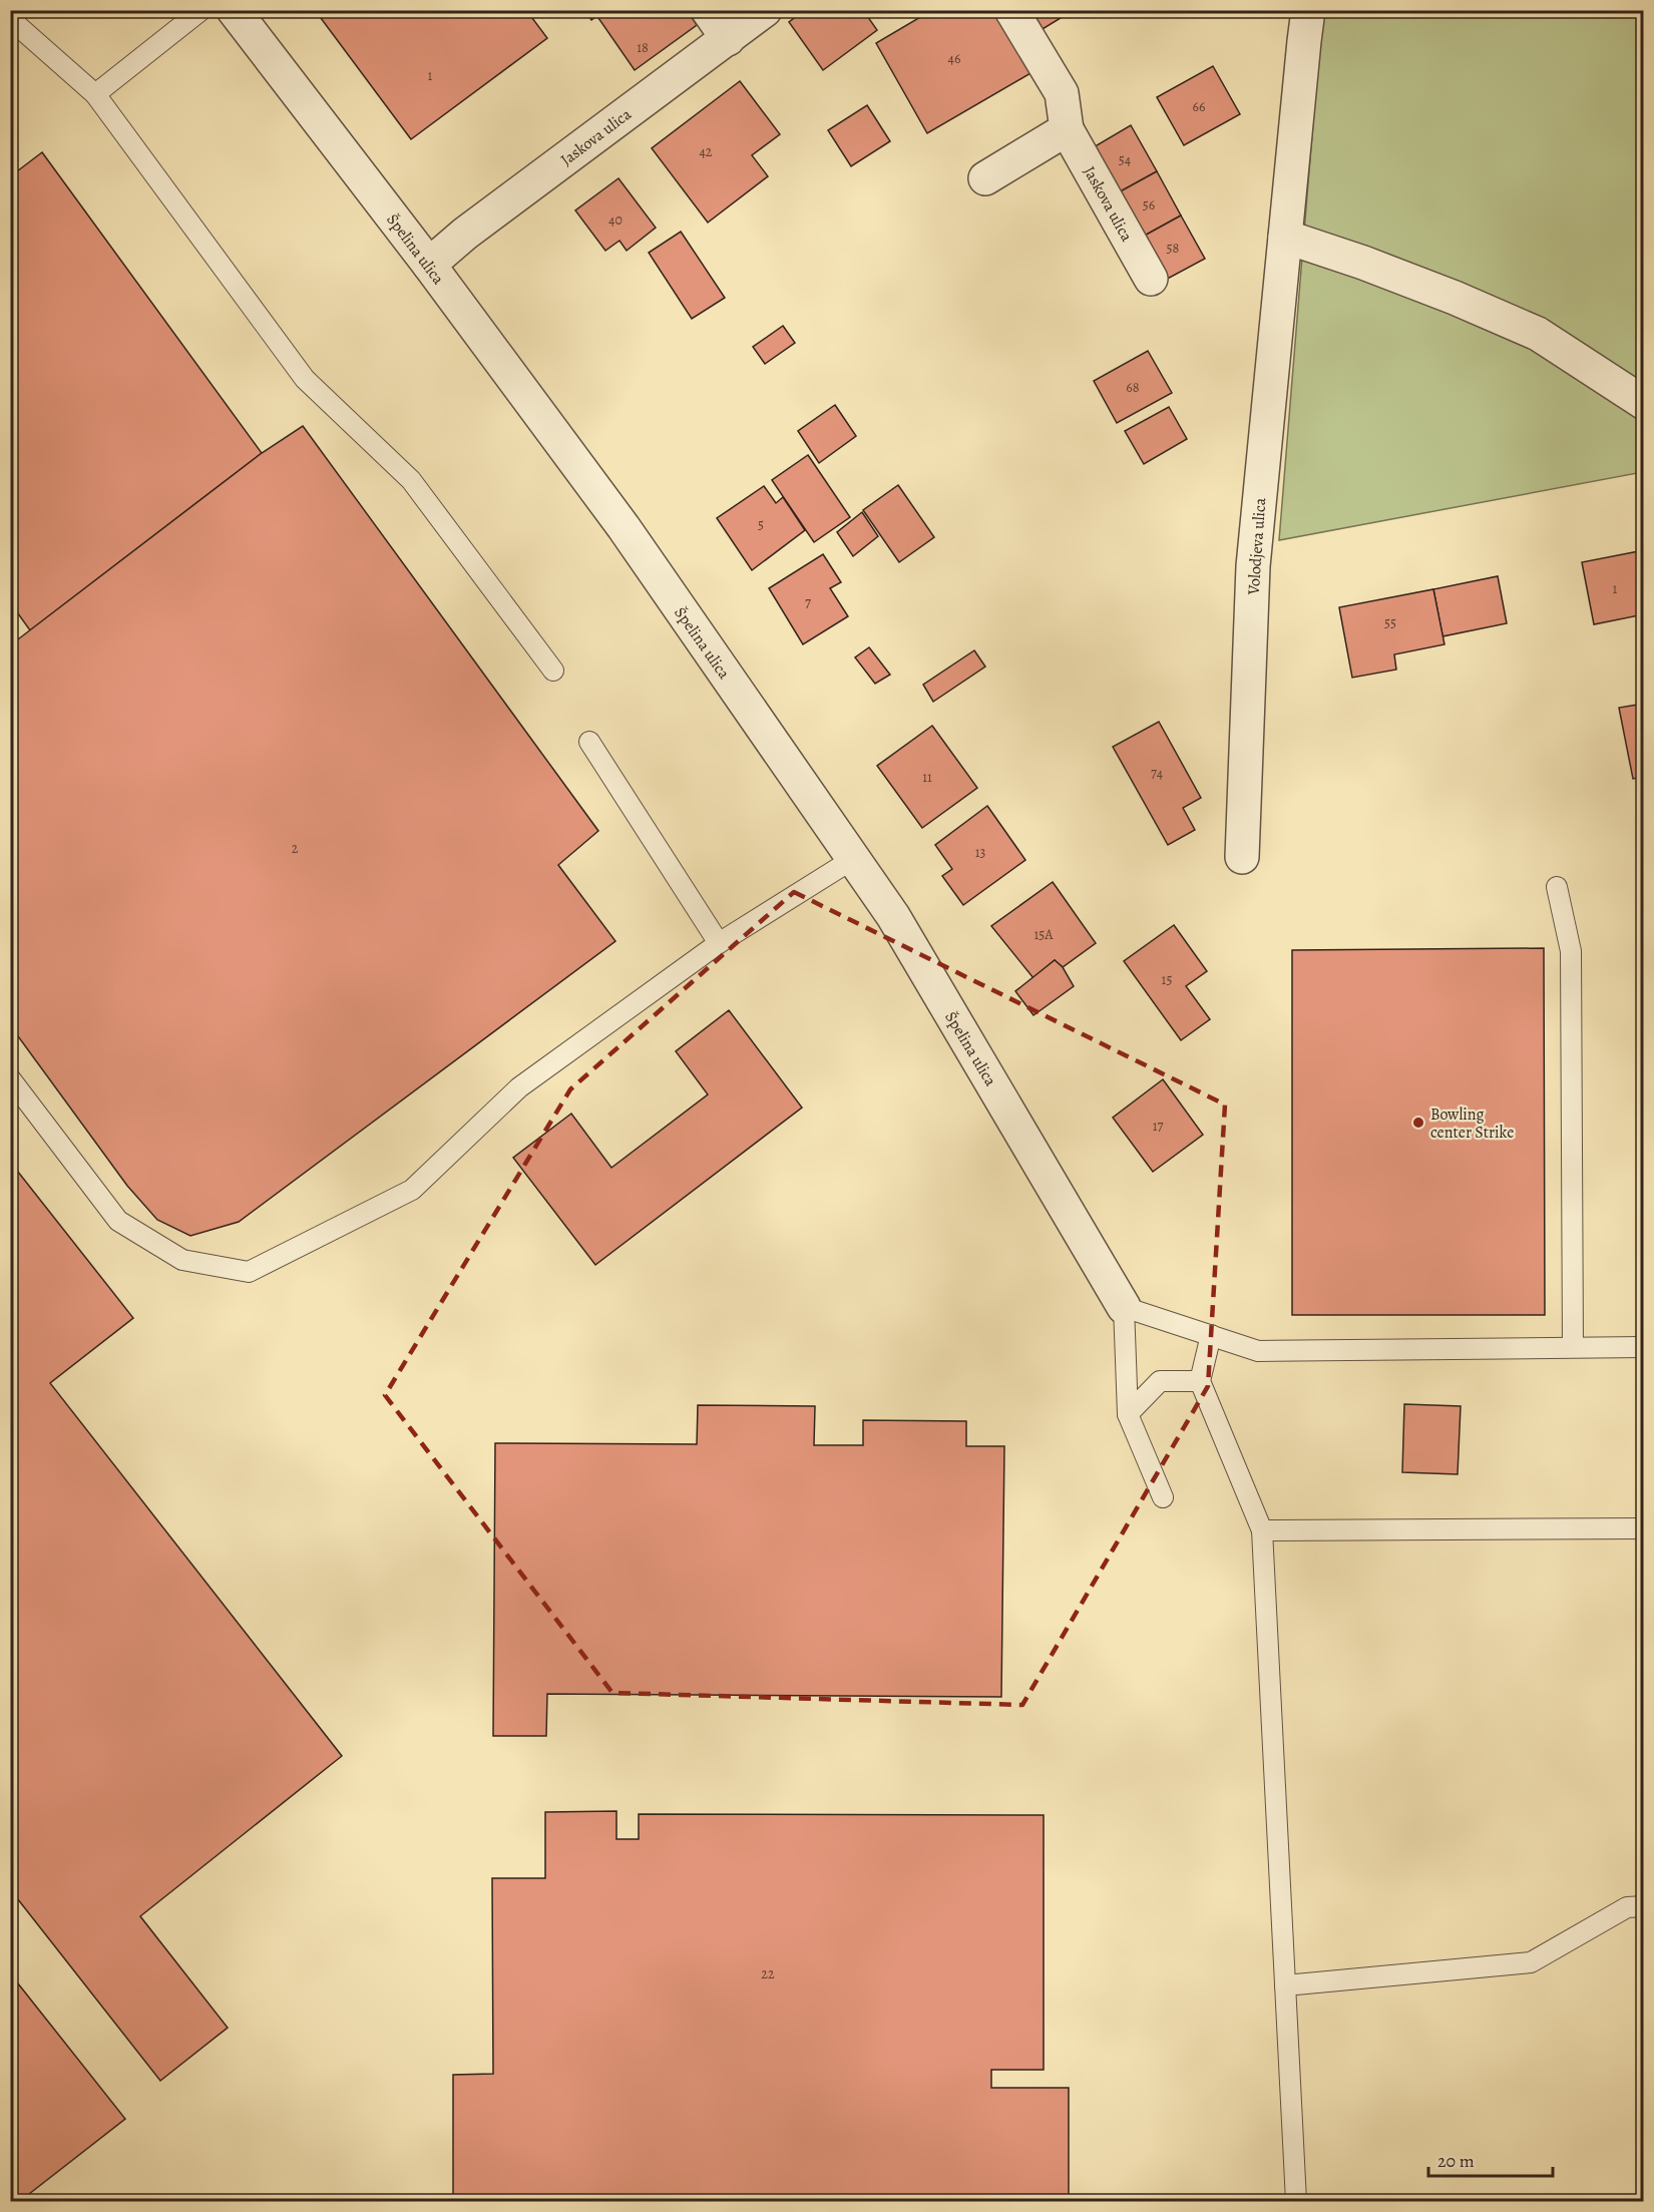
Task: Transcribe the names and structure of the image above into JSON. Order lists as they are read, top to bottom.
{
  "streets": {
    "street": ["Jaskova ulica", "Špelina ulica", "Volodjeva ulica"]
  },
  "crossings": [
    ["Jaskova ulica", "Špelina ulica"]
  ],
  "places": ["Bowling center Strike"],
  "house_numbers": [
    "18",
    "46",
    "1",
    "66",
    "42",
    "54",
    "56",
    "40",
    "58",
    "68",
    "5",
    "1",
    "7",
    "55",
    "74",
    "11",
    "2",
    "13",
    "15A",
    "15",
    "17",
    "22"
  ],
  "scale_bar": "20 m"
}
